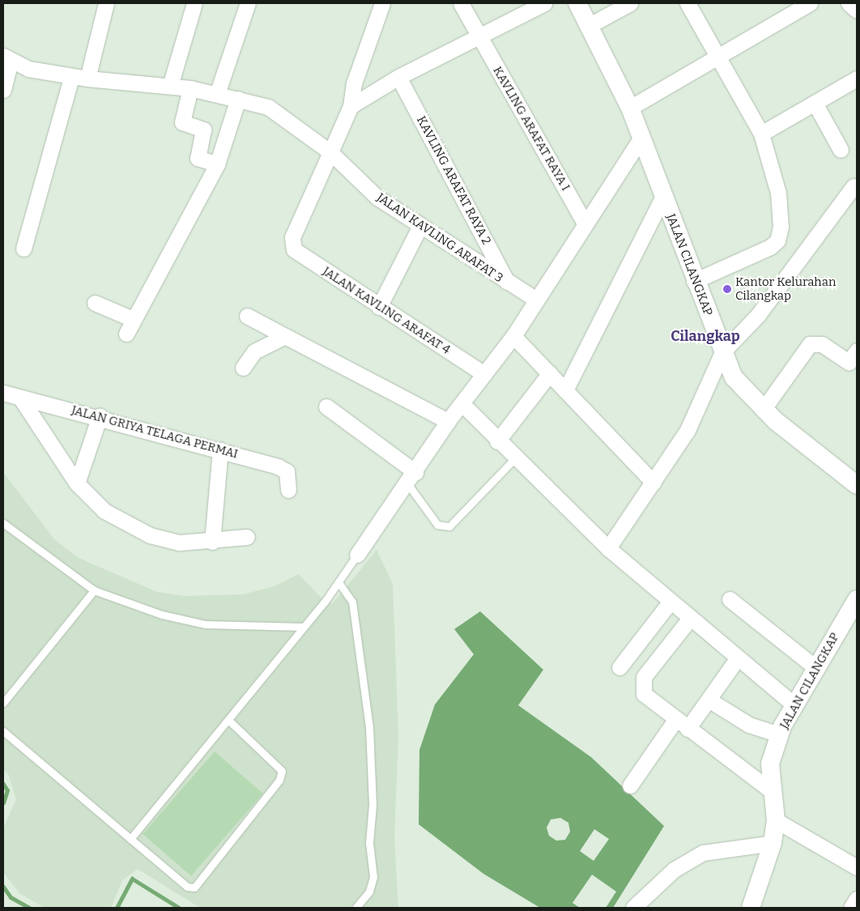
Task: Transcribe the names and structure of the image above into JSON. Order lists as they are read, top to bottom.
{
  "streets": {
    "street": [
      "KAVLING ARAFAT RAYA I",
      "KAVLING ARAFAT RAYA 2",
      "JALAN KAVLING ARAFAT 3",
      "JALAN CILANGKAP",
      "JALAN KAVLING ARAFAT 4",
      "JALAN GRIYA TELAGA PERMAI"
    ]
  },
  "crossings": [
    ["KAVLING ARAFAT RAYA 2", "JALAN KAVLING ARAFAT 3"],
    ["JALAN KAVLING ARAFAT 3", "JALAN KAVLING ARAFAT 4"]
  ],
  "districts": ["Cilangkap"],
  "places": ["Kantor Kelurahan Cilangkap"]
}
